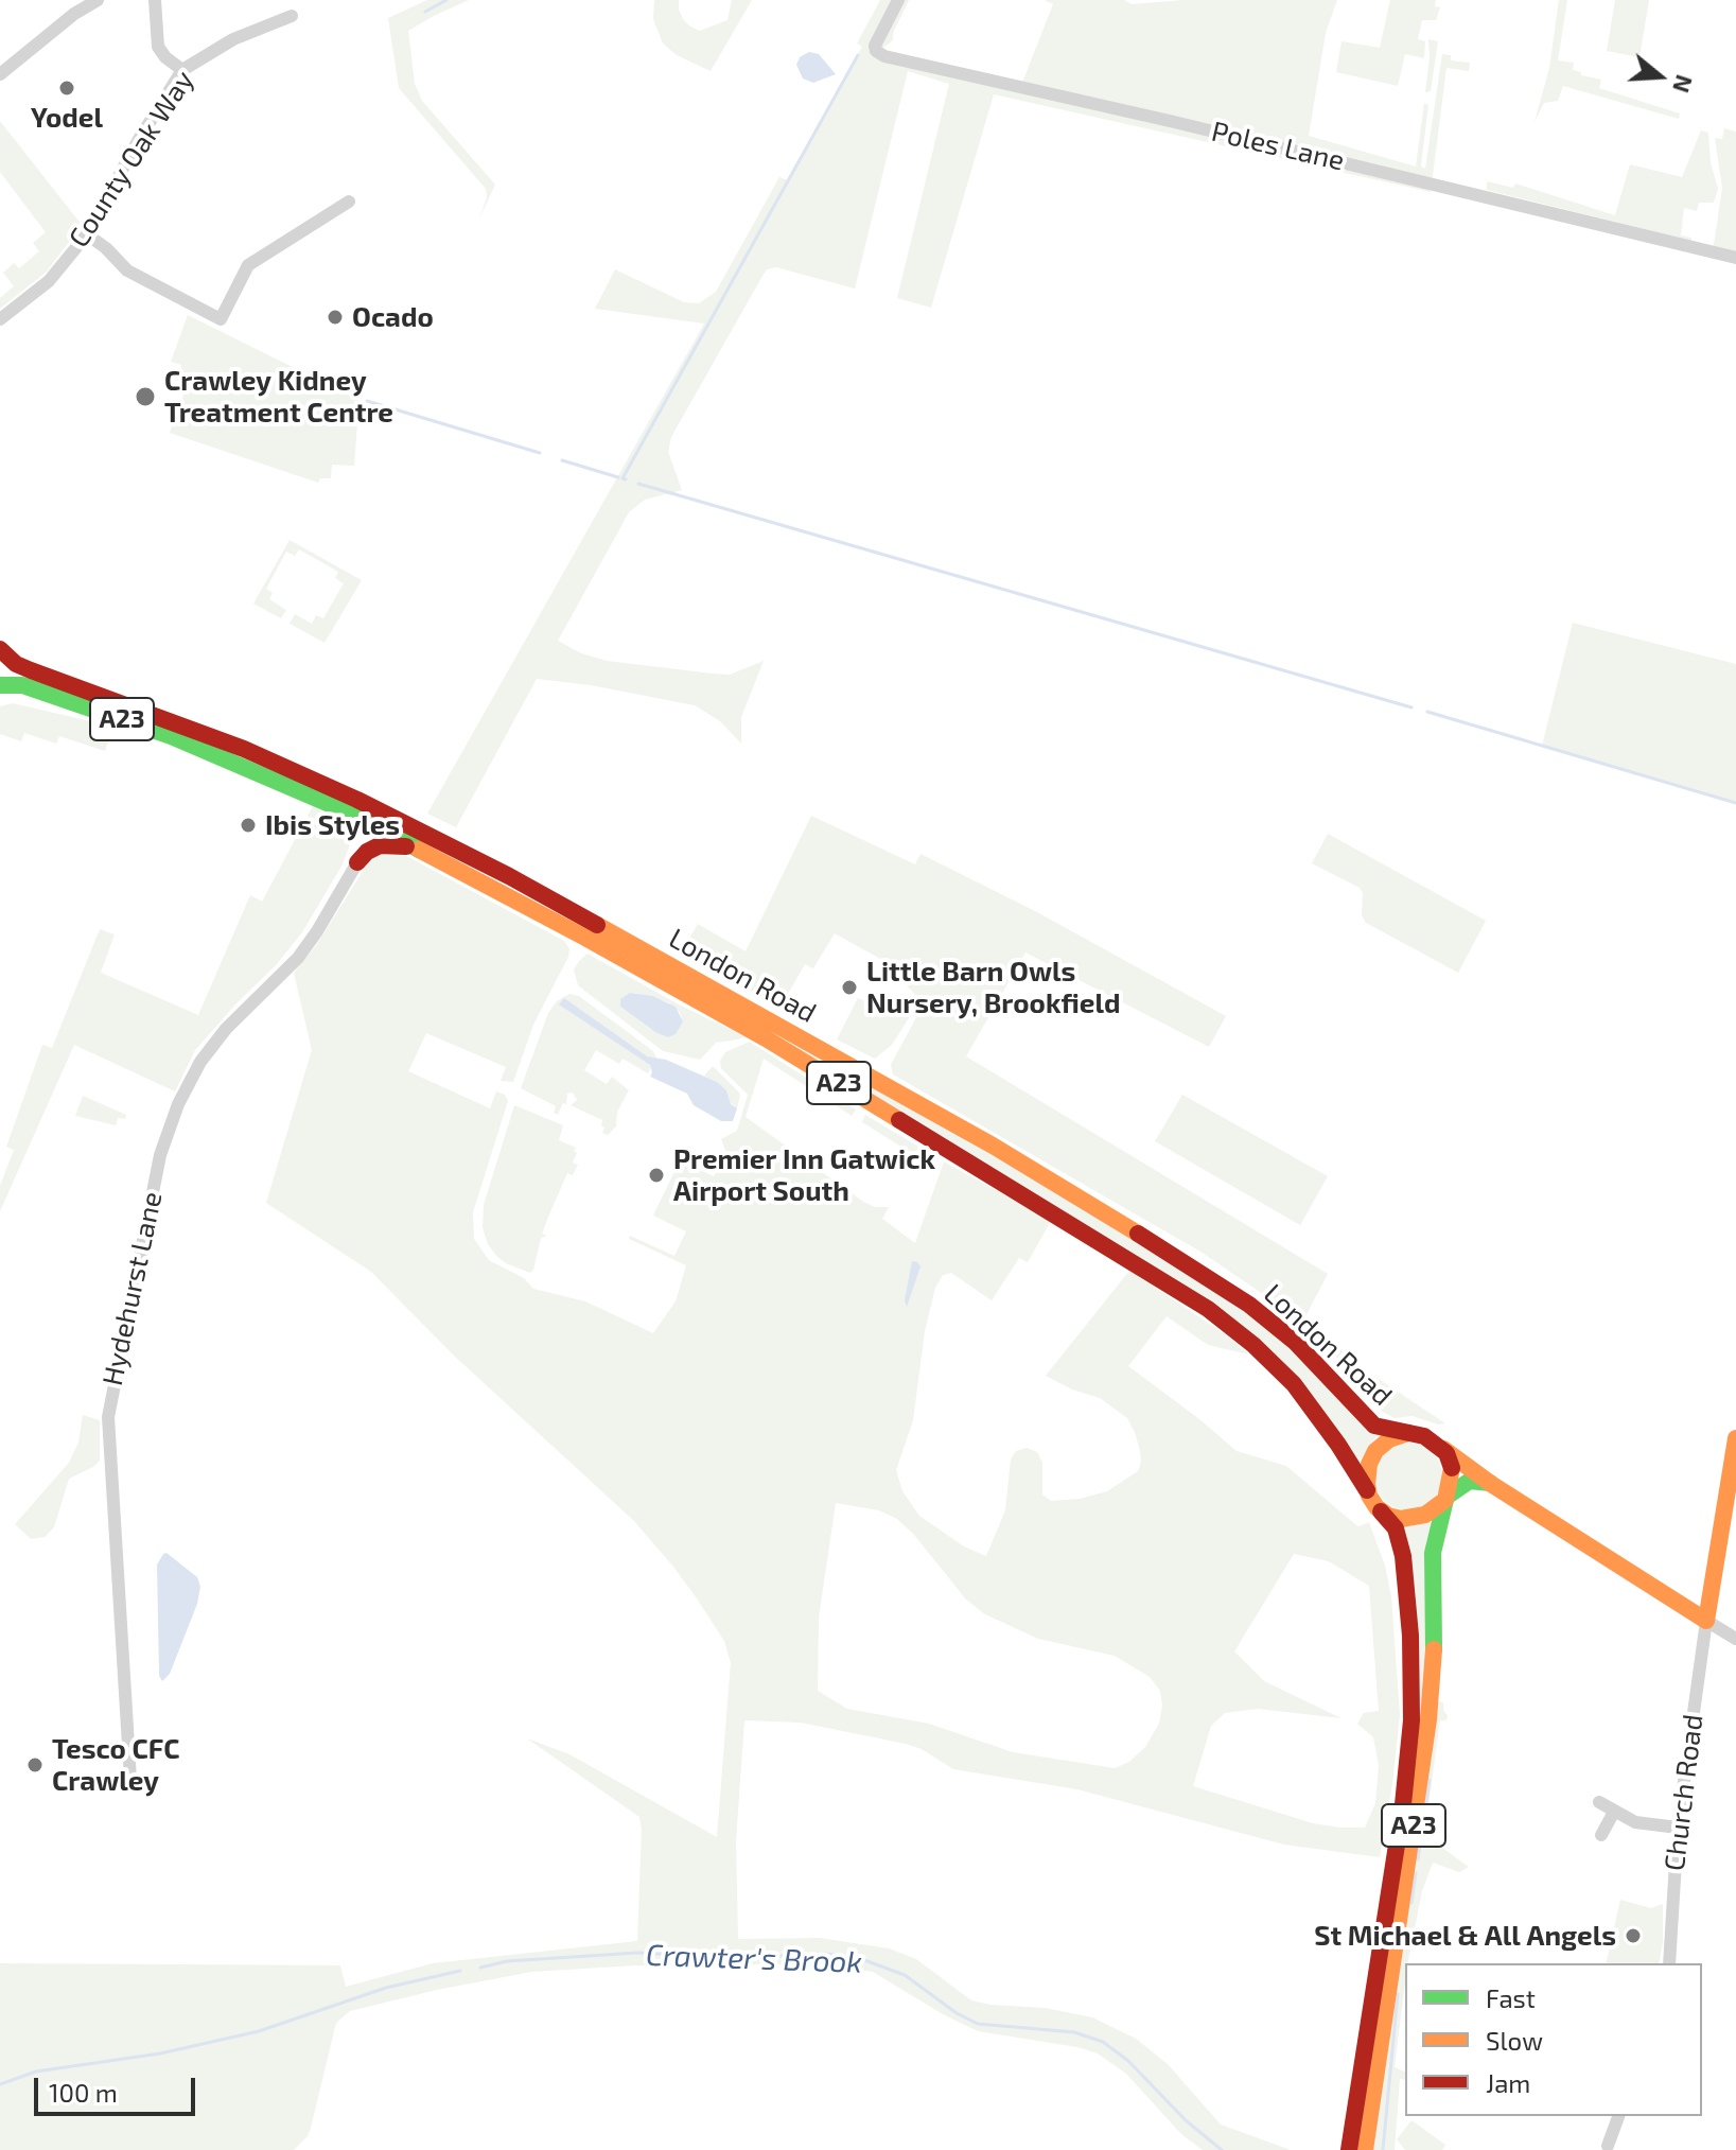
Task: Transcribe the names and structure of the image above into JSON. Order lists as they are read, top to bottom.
{
  "streets": {
    "main road": ["A23", "London Road"],
    "street": [
      "Poles Lane",
      "County Oak Way",
      "Hydehurst Lane",
      "Church Road"
    ]
  },
  "crossings": [
    ["A23", "London Road"]
  ],
  "water": ["Crawter's Brook"],
  "places": [
    "Yodel",
    "Ocado",
    "Crawley Kidney Treatment Centre",
    "Ibis Styles",
    "Little Barn Owls Nursery, Brookfield",
    "Premier Inn Gatwick Airport South",
    "Tesco CFC Crawley",
    "St Michael & All Angels"
  ],
  "legend": ["Fast", "Slow", "Jam"],
  "scale_bar": "100 m",
  "north": "right"
}
